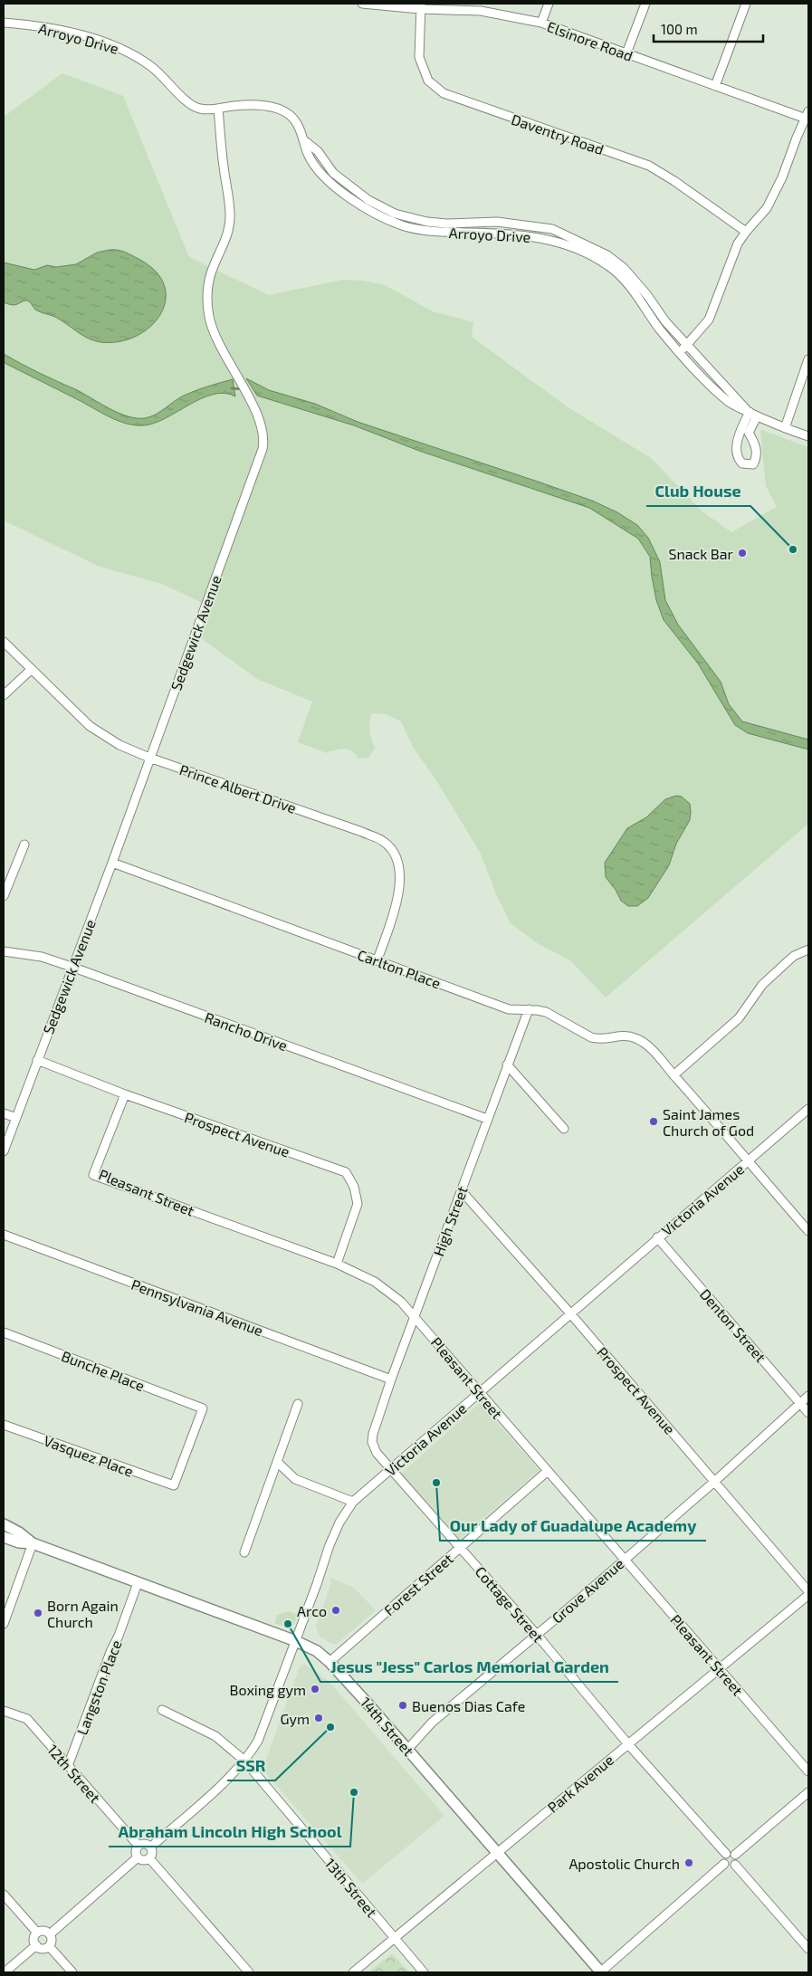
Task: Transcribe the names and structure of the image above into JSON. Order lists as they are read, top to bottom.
{
  "streets": {
    "main road": ["14th Street"],
    "street": [
      "Arroyo Drive",
      "Elsinore Road",
      "Daventry Road",
      "Sedgewick Avenue",
      "Prince Albert Drive",
      "Carlton Place",
      "Rancho Drive",
      "Prospect Avenue",
      "Pleasant Street",
      "Victoria Avenue",
      "High Street",
      "Pennsylvania Avenue",
      "Denton Street",
      "Bunche Place",
      "Vasquez Place",
      "Forest Street",
      "Grove Avenue",
      "Cottage Street",
      "Langston Place",
      "12th Street",
      "Park Avenue",
      "13th Street"
    ]
  },
  "crossings": [
    ["Arroyo Drive", "Sedgewick Avenue"],
    ["Elsinore Road", "Daventry Road"],
    ["Sedgewick Avenue", "Prince Albert Drive"],
    ["Sedgewick Avenue", "Carlton Place"],
    ["Sedgewick Avenue", "Rancho Drive"],
    ["Sedgewick Avenue", "Prospect Avenue"],
    ["Prince Albert Drive", "Carlton Place"],
    ["Carlton Place", "Victoria Avenue"],
    ["Carlton Place", "High Street"],
    ["Rancho Drive", "High Street"],
    ["Prospect Avenue", "Pleasant Street"],
    ["Prospect Avenue", "Victoria Avenue"],
    ["Prospect Avenue", "High Street"],
    ["Prospect Avenue", "Grove Avenue"],
    ["Prospect Avenue", "Park Avenue"],
    ["Pleasant Street", "Victoria Avenue"],
    ["Pleasant Street", "High Street"],
    ["Pleasant Street", "Forest Street"],
    ["Pleasant Street", "Grove Avenue"],
    ["Pleasant Street", "Park Avenue"],
    ["Victoria Avenue", "Denton Street"],
    ["Victoria Avenue", "Cottage Street"],
    ["Victoria Avenue", "14th Street"],
    ["Victoria Avenue", "12th Street"],
    ["Victoria Avenue", "13th Street"],
    ["High Street", "Pennsylvania Avenue"],
    ["High Street", "Cottage Street"],
    ["Denton Street", "Grove Avenue"],
    ["Bunche Place", "Vasquez Place"],
    ["Forest Street", "Cottage Street"],
    ["Forest Street", "14th Street"],
    ["Grove Avenue", "Cottage Street"],
    ["Grove Avenue", "14th Street"],
    ["Cottage Street", "Park Avenue"],
    ["Langston Place", "14th Street"],
    ["Langston Place", "12th Street"],
    ["14th Street", "Park Avenue"],
    ["Park Avenue", "13th Street"]
  ],
  "places": [
    "Club House",
    "Snack Bar",
    "Saint James Church of God",
    "Our Lady of Guadalupe Academy",
    "Arco",
    "Born Again Church",
    "Jesus \"Jess\" Carlos Memorial Garden",
    "Boxing gym",
    "Buenos Dias Cafe",
    "Gym",
    "SSR",
    "Abraham Lincoln High School",
    "Apostolic Church"
  ],
  "scale_bar": "100 m"
}
